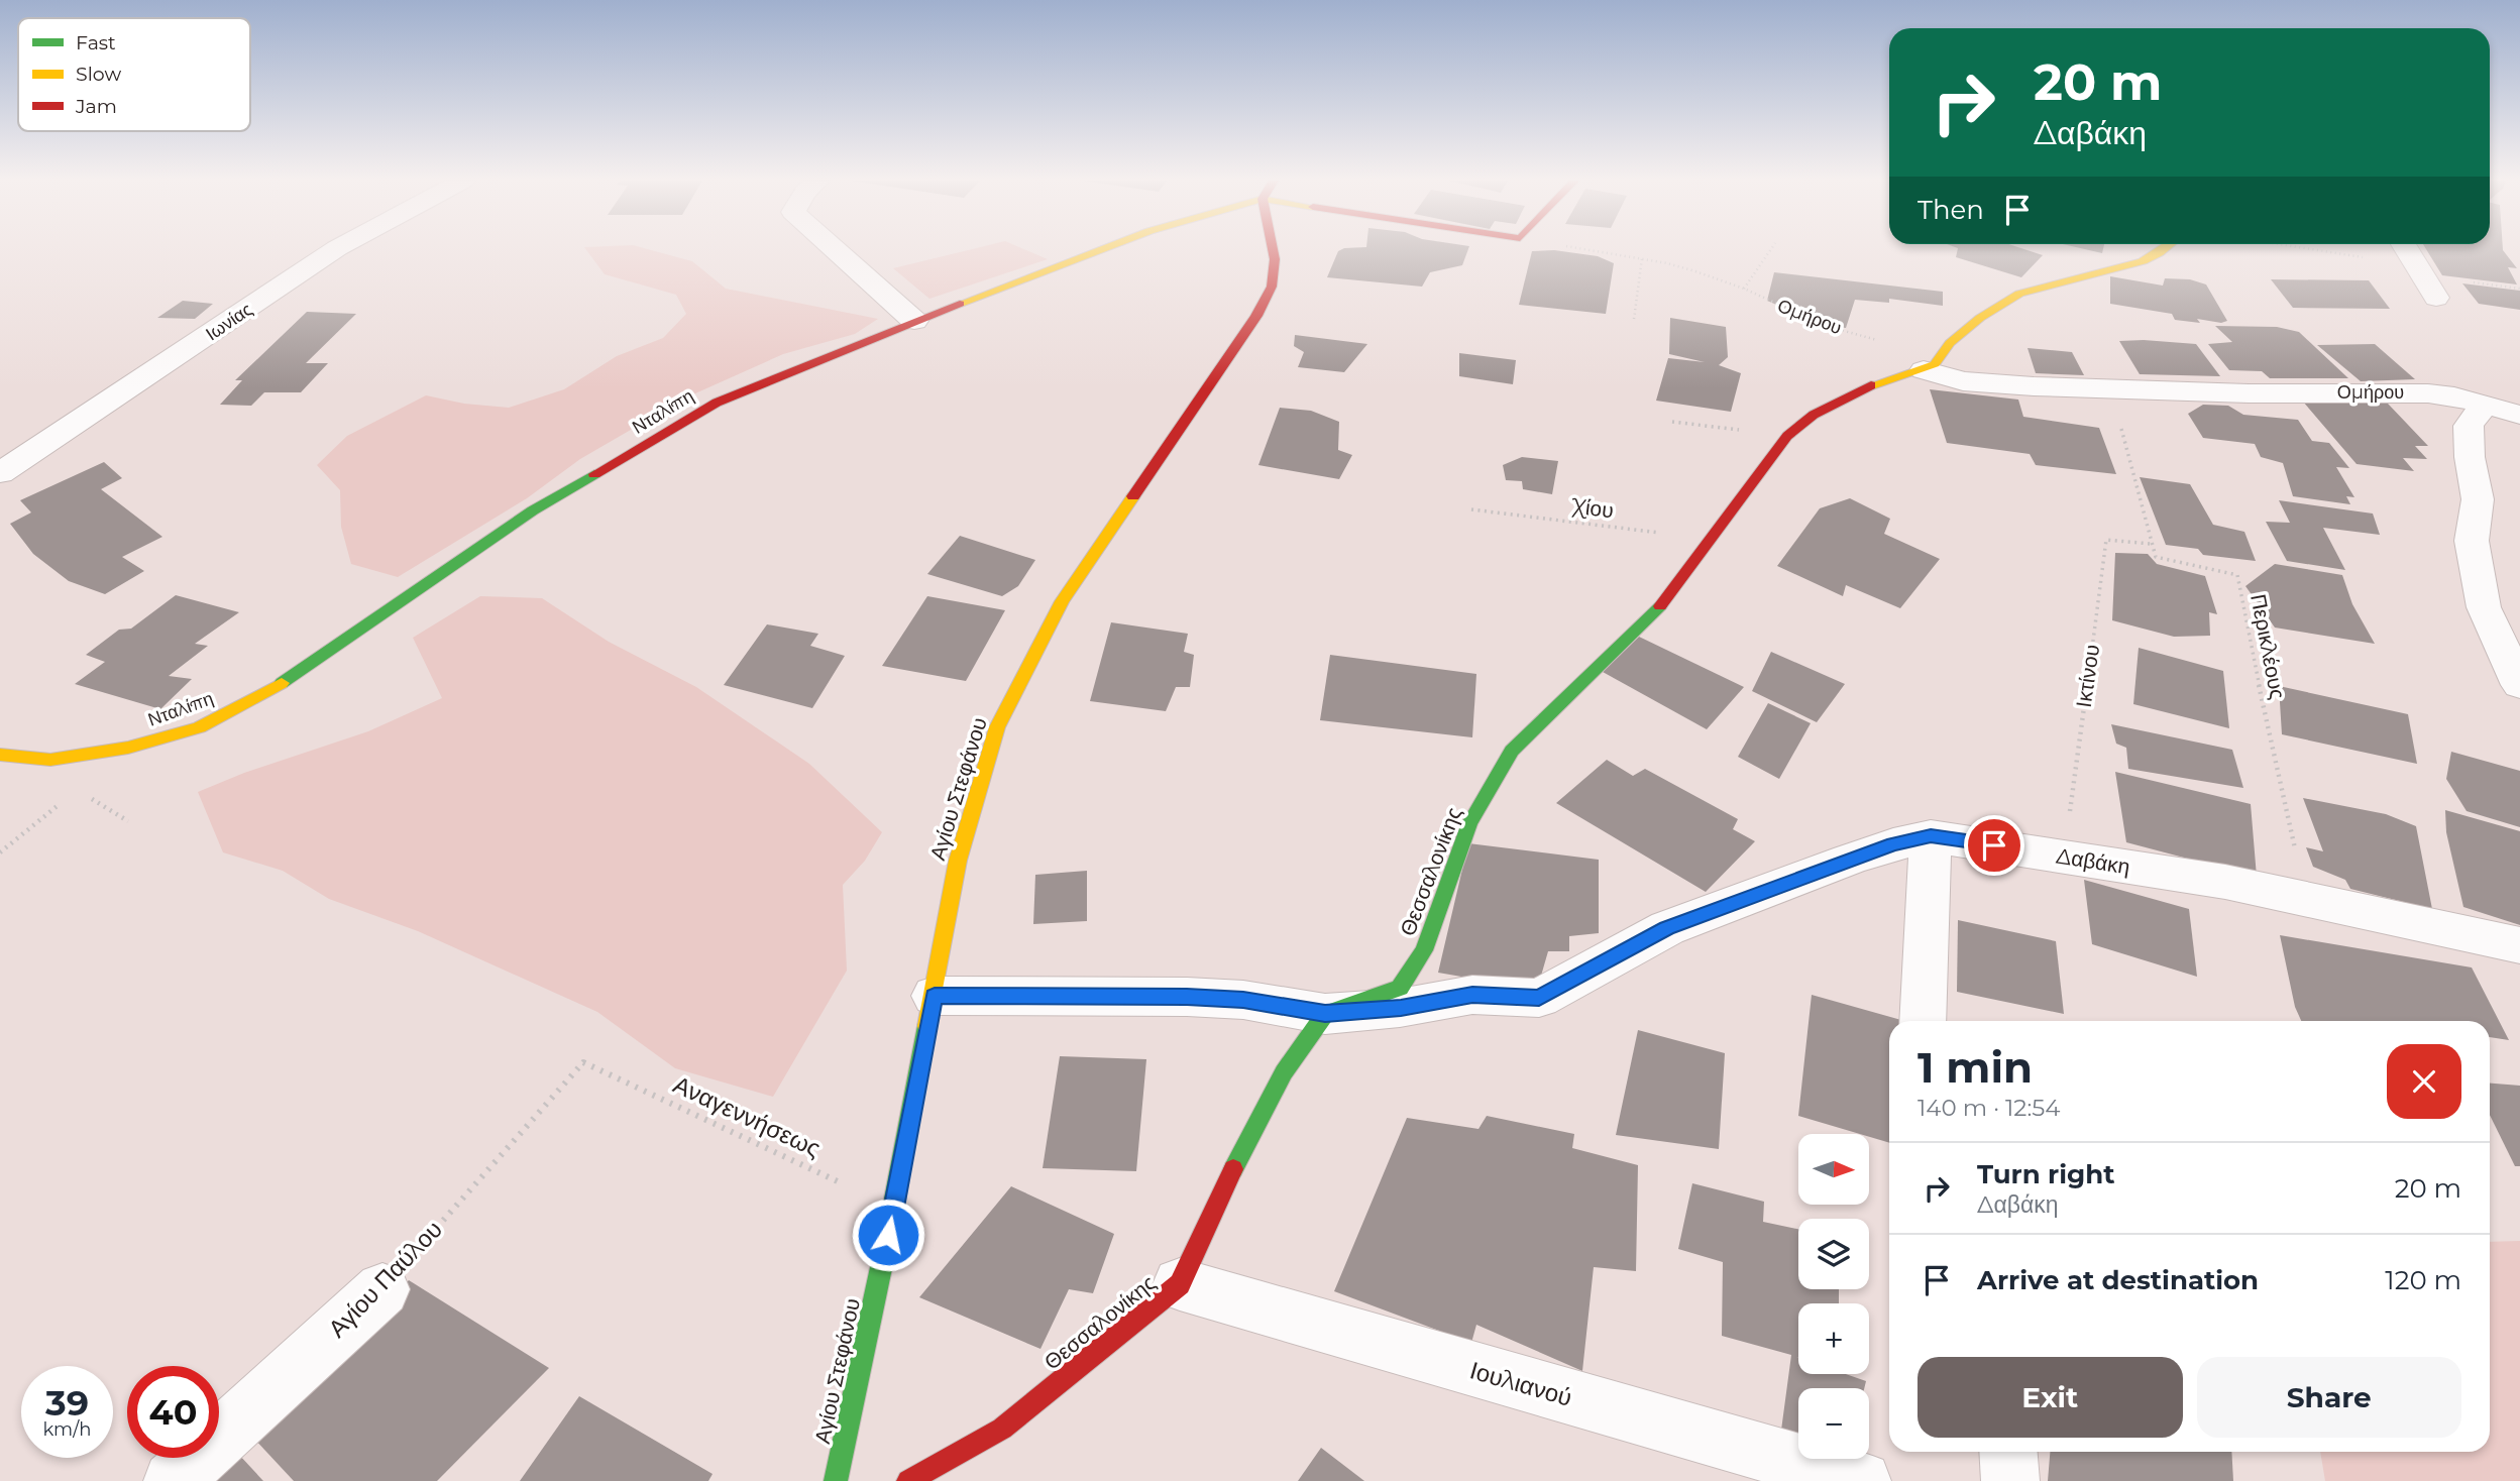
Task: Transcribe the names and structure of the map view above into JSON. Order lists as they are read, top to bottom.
{
  "streets": {
    "street": [
      "Ομήρου",
      "Ιωνίας",
      "Νταλίπη",
      "Αγίου Στεφάνου",
      "Δαβάκη",
      "Θεσσαλονίκης",
      "Αγίου Παύλου",
      "Ιουλιανού"
    ],
    "path": [
      "Χίου",
      "Περικλέους",
      "Ικτίνου",
      "Αναγεννήσεως"
    ]
  },
  "crossings": [
    ["Ομήρου", "Θεσσαλονίκης"],
    ["Χίου", "Θεσσαλονίκης"],
    ["Περικλέους", "Ικτίνου"],
    ["Περικλέους", "Δαβάκη"],
    ["Ικτίνου", "Δαβάκη"],
    ["Αγίου Στεφάνου", "Δαβάκη"],
    ["Αγίου Στεφάνου", "Αναγεννήσεως"],
    ["Δαβάκη", "Θεσσαλονίκης"],
    ["Θεσσαλονίκης", "Ιουλιανού"],
    ["Αναγεννήσεως", "Αγίου Παύλου"]
  ],
  "legend": ["Fast", "Slow", "Jam"],
  "north": "right",
  "page": {
    "turn": ["20 m", "Δαβάκη"],
    "then": "Then",
    "heading": ["1 min", "140 m · 12:54"],
    "map_buttons": ["+", "−"],
    "list": [
      {
        "name": "Turn right",
        "note": "Δαβάκη",
        "value": "20 m"
      },
      {
        "name": "Arrive at destination",
        "value": "120 m"
      }
    ],
    "buttons": ["Exit", "Share"],
    "speed": "39 km/h",
    "limit": "40"
  }
}
